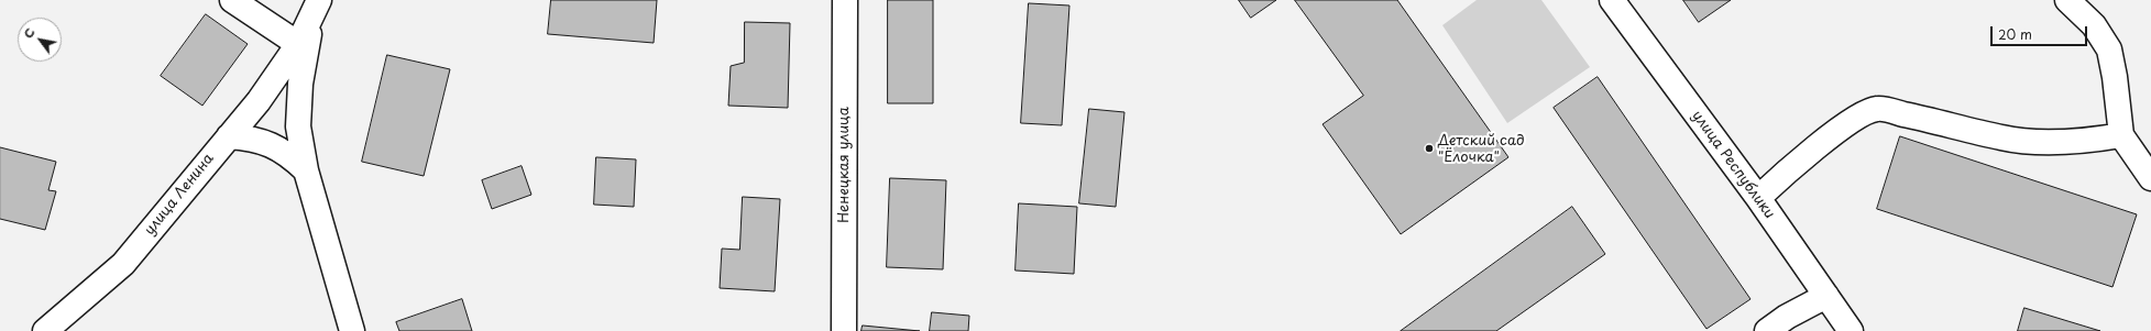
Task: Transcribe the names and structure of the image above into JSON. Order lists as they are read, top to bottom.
{
  "streets": {
    "street": ["Ненецкая улица", "улица Республики", "улица Ленина"]
  },
  "places": ["Детский сад \"Ёлочка\""],
  "scale_bar": "20 m",
  "north": "top left"
}
